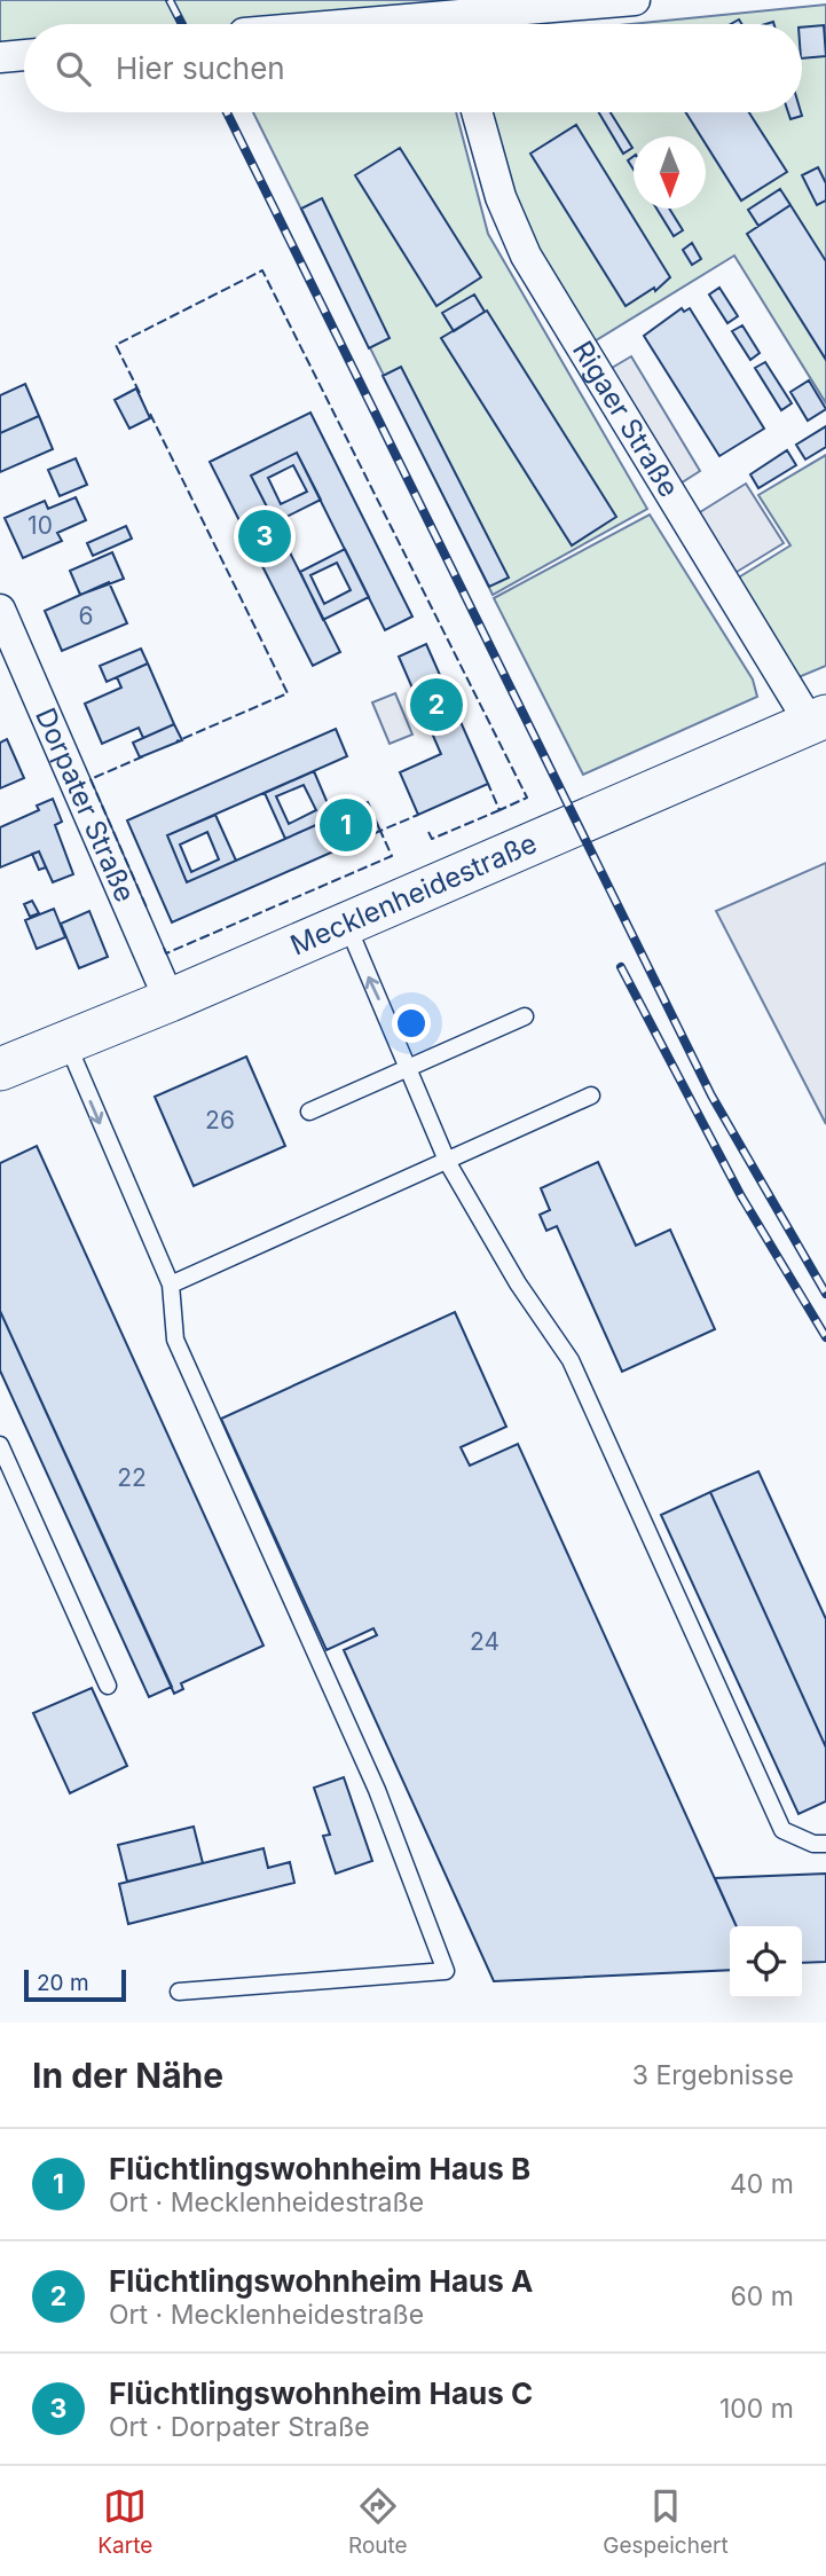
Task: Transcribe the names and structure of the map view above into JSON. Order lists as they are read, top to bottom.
{
  "streets": {
    "main road": ["Mecklenheidestraße"],
    "street": ["Rigaer Straße", "Dorpater Straße"]
  },
  "crossings": [
    ["Rigaer Straße", "Mecklenheidestraße"],
    ["Dorpater Straße", "Mecklenheidestraße"]
  ],
  "house_numbers": [
    "10",
    "6",
    "26",
    "22",
    "24"
  ],
  "scale_bar": "20 m",
  "north": "bottom",
  "page": {
    "search": "Hier suchen",
    "pins": ["3", "2", "1"],
    "scale": "20 m",
    "heading": ["In der Nähe", "3 Ergebnisse"],
    "list": [
      {
        "mark": "1",
        "name": "Flüchtlingswohnheim Haus B",
        "note": "Ort · Mecklenheidestraße",
        "value": "40 m"
      },
      {
        "mark": "2",
        "name": "Flüchtlingswohnheim Haus A",
        "note": "Ort · Mecklenheidestraße",
        "value": "60 m"
      },
      {
        "mark": "3",
        "name": "Flüchtlingswohnheim Haus C",
        "note": "Ort · Dorpater Straße",
        "value": "100 m"
      }
    ],
    "nav": ["Karte", "Route", "Gespeichert"]
  }
}
